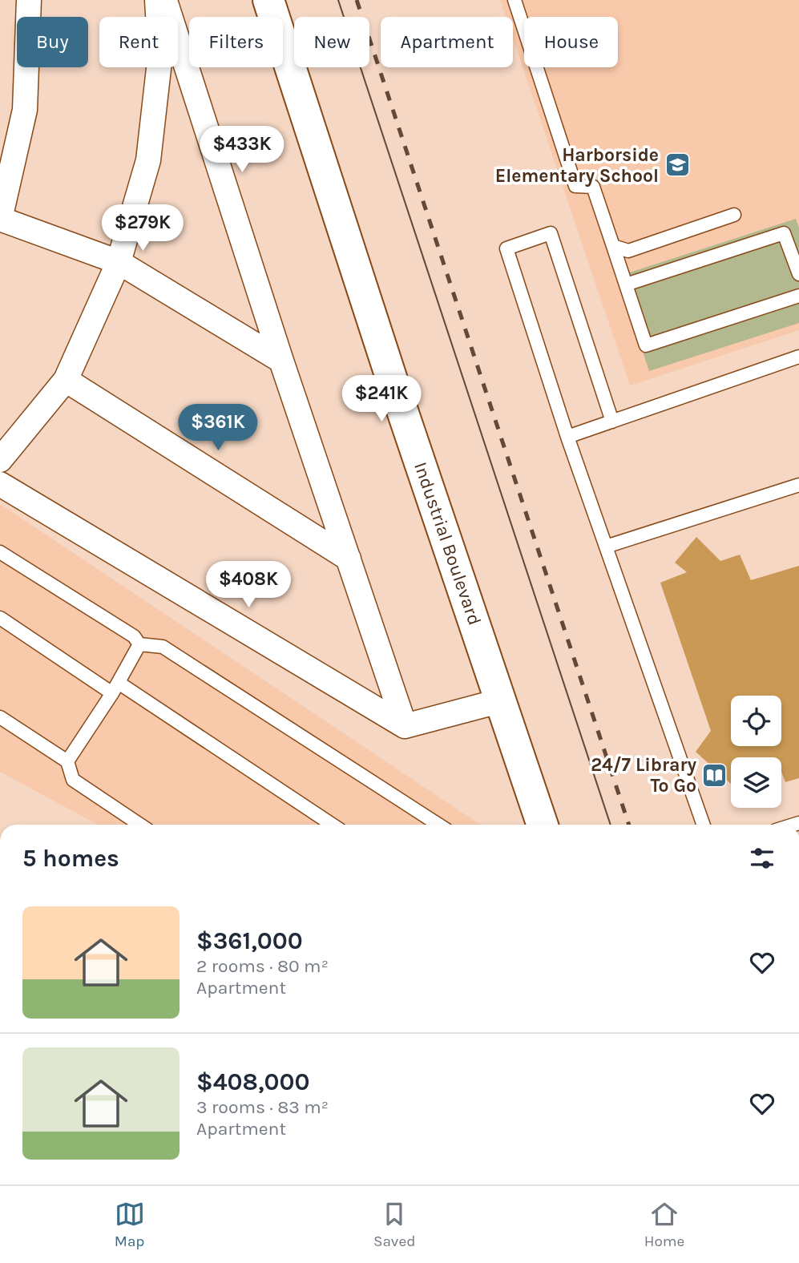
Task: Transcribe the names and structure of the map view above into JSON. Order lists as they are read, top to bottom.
{
  "streets": {
    "main road": ["Industrial Boulevard"]
  },
  "places": {
    "school or university": ["Harborside Elementary School"],
    "library": ["24/7 Library To Go"]
  },
  "page": {
    "chip": [
      "Buy",
      "Rent",
      "Filters",
      "New",
      "Apartment",
      "House"
    ],
    "price": [
      "$433K",
      "$279K",
      "$241K",
      "$361K",
      "$408K"
    ],
    "heading": "5 homes",
    "list": [
      {
        "name": "$361,000",
        "note": "2 rooms · 80 m² · Apartment"
      },
      {
        "name": "$408,000",
        "note": "3 rooms · 83 m² · Apartment"
      }
    ],
    "tabs": ["Map", "Saved", "Home"]
  }
}
